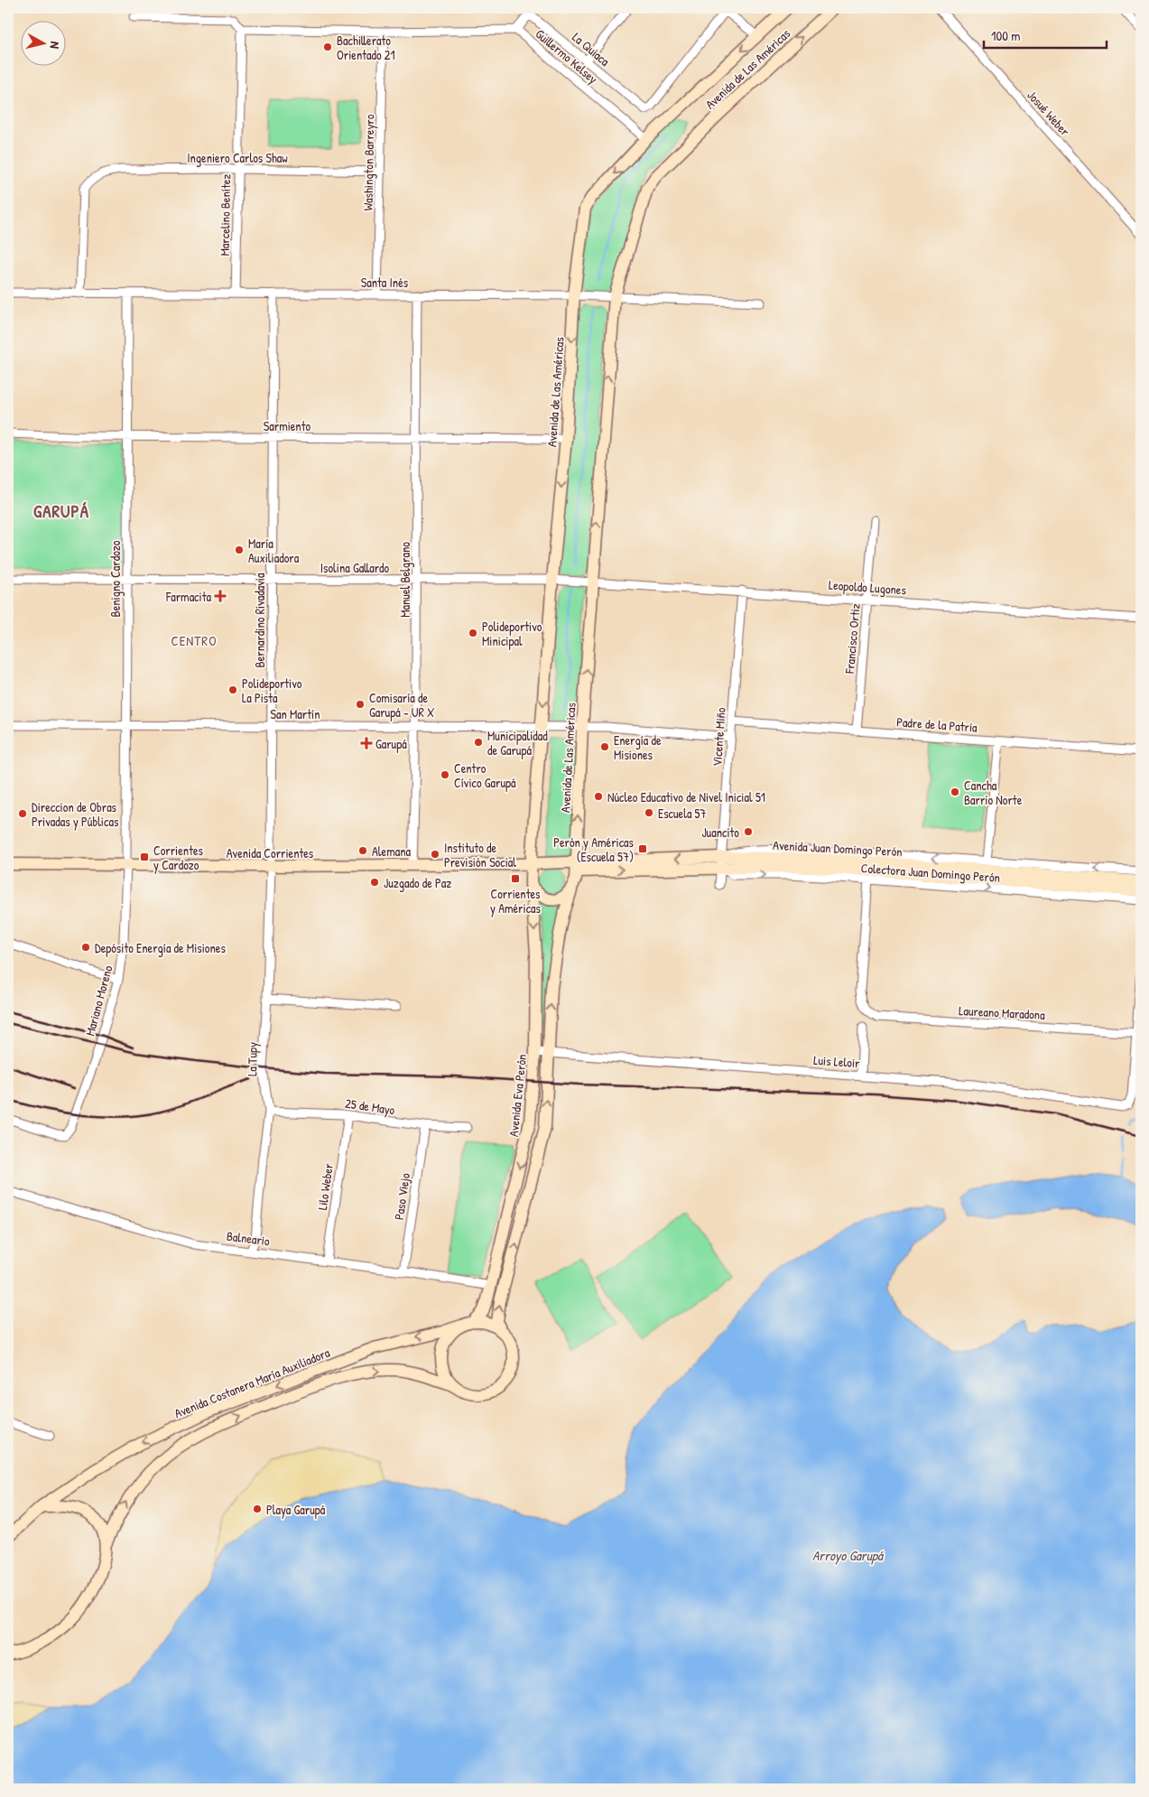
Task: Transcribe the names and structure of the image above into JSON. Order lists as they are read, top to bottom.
{
  "streets": {
    "main road": [
      "Avenida de Las Américas",
      "Avenida Juan Domingo Perón",
      "Avenida Corrientes",
      "Avenida Eva Perón",
      "Avenida Costanera María Auxiliadora"
    ],
    "street": [
      "La Quiaca",
      "Guillermo Kelsey",
      "Josué Weber",
      "Ingeniero Carlos Shaw",
      "Washington Barreyro",
      "Marcelino Benítez",
      "Santa Inés",
      "Sarmiento",
      "Isolina Gallardo",
      "Benigno Cardozo",
      "Manuel Belgrano",
      "Leopoldo Lugones",
      "Bernardino Rivadavia",
      "Francisco Ortiz",
      "San Martín",
      "Padre de la Patria",
      "Vicente Miño",
      "Colectora Juan Domingo Perón",
      "Mariano Moreno",
      "Laureano Maradona",
      "La Tupy",
      "Luis Leloir",
      "25 de Mayo",
      "Lilo Weber",
      "Paso Viejo",
      "Balneario"
    ]
  },
  "crossings": [
    ["Guillermo Kelsey", "Avenida de Las Américas"],
    ["Guillermo Kelsey", "Washington Barreyro"],
    ["Guillermo Kelsey", "Marcelino Benítez"],
    ["Avenida de Las Américas", "Santa Inés"],
    ["Avenida de Las Américas", "Sarmiento"],
    ["Avenida de Las Américas", "Isolina Gallardo"],
    ["Avenida de Las Américas", "Leopoldo Lugones"],
    ["Avenida de Las Américas", "San Martín"],
    ["Avenida de Las Américas", "Avenida Juan Domingo Perón"],
    ["Avenida de Las Américas", "Avenida Corrientes"],
    ["Avenida de Las Américas", "Avenida Eva Perón"],
    ["Ingeniero Carlos Shaw", "Washington Barreyro"],
    ["Ingeniero Carlos Shaw", "Marcelino Benítez"],
    ["Ingeniero Carlos Shaw", "Santa Inés"],
    ["Washington Barreyro", "Santa Inés"],
    ["Marcelino Benítez", "Santa Inés"],
    ["Santa Inés", "Benigno Cardozo"],
    ["Santa Inés", "Manuel Belgrano"],
    ["Santa Inés", "Bernardino Rivadavia"],
    ["Sarmiento", "Benigno Cardozo"],
    ["Sarmiento", "Manuel Belgrano"],
    ["Sarmiento", "Bernardino Rivadavia"],
    ["Isolina Gallardo", "Benigno Cardozo"],
    ["Isolina Gallardo", "Manuel Belgrano"],
    ["Isolina Gallardo", "Leopoldo Lugones"],
    ["Isolina Gallardo", "Bernardino Rivadavia"],
    ["Benigno Cardozo", "San Martín"],
    ["Benigno Cardozo", "Avenida Corrientes"],
    ["Benigno Cardozo", "Mariano Moreno"],
    ["Manuel Belgrano", "San Martín"],
    ["Manuel Belgrano", "Avenida Corrientes"],
    ["Leopoldo Lugones", "Francisco Ortiz"],
    ["Leopoldo Lugones", "Vicente Miño"],
    ["Bernardino Rivadavia", "San Martín"],
    ["Bernardino Rivadavia", "Avenida Corrientes"],
    ["Bernardino Rivadavia", "La Tupy"],
    ["Francisco Ortiz", "Padre de la Patria"],
    ["Padre de la Patria", "Vicente Miño"],
    ["Vicente Miño", "Avenida Juan Domingo Perón"],
    ["Vicente Miño", "Colectora Juan Domingo Perón"],
    ["Avenida Juan Domingo Perón", "Avenida Corrientes"],
    ["Avenida Juan Domingo Perón", "Colectora Juan Domingo Perón"],
    ["Avenida Juan Domingo Perón", "Avenida Eva Perón"],
    ["Avenida Corrientes", "Mariano Moreno"],
    ["Avenida Corrientes", "La Tupy"],
    ["Avenida Corrientes", "Avenida Eva Perón"],
    ["Colectora Juan Domingo Perón", "Laureano Maradona"],
    ["Laureano Maradona", "Luis Leloir"],
    ["La Tupy", "25 de Mayo"],
    ["La Tupy", "Balneario"],
    ["Luis Leloir", "Avenida Eva Perón"],
    ["Avenida Eva Perón", "Balneario"],
    ["Avenida Eva Perón", "Avenida Costanera María Auxiliadora"],
    ["25 de Mayo", "Lilo Weber"],
    ["25 de Mayo", "Paso Viejo"],
    ["Lilo Weber", "Balneario"],
    ["Paso Viejo", "Balneario"]
  ],
  "districts": ["GARUPÁ", "CENTRO"],
  "water": ["Arroyo Garupá"],
  "places": {
    "other": [
      "Bachillerato Orientado 21",
      "María Auxiliadora",
      "Polideportivo Minicipal",
      "Polideportivo La Pista",
      "Comisaría de Garupá - UR X",
      "Municipalidad de Garupá",
      "Energía de Misiones",
      "Centro Cívico Garupá",
      "Cancha Barrio Norte",
      "Núcleo Educativo de Nivel Inicial 51",
      "Escuela 57",
      "Direccion de Obras Privadas y Públicas",
      "Juancito",
      "Alemana",
      "Instituto de Previsión Social",
      "Juzgado de Paz",
      "Depósito Energía de Misiones",
      "Playa Garupá"
    ],
    "health": ["Farmacita", "Garupá"],
    "transit": ["Perón y Américas (Escuela 57)", "Corrientes y Cardozo", "Corrientes y Américas"]
  },
  "scale_bar": "100 m",
  "north": "right"
}
